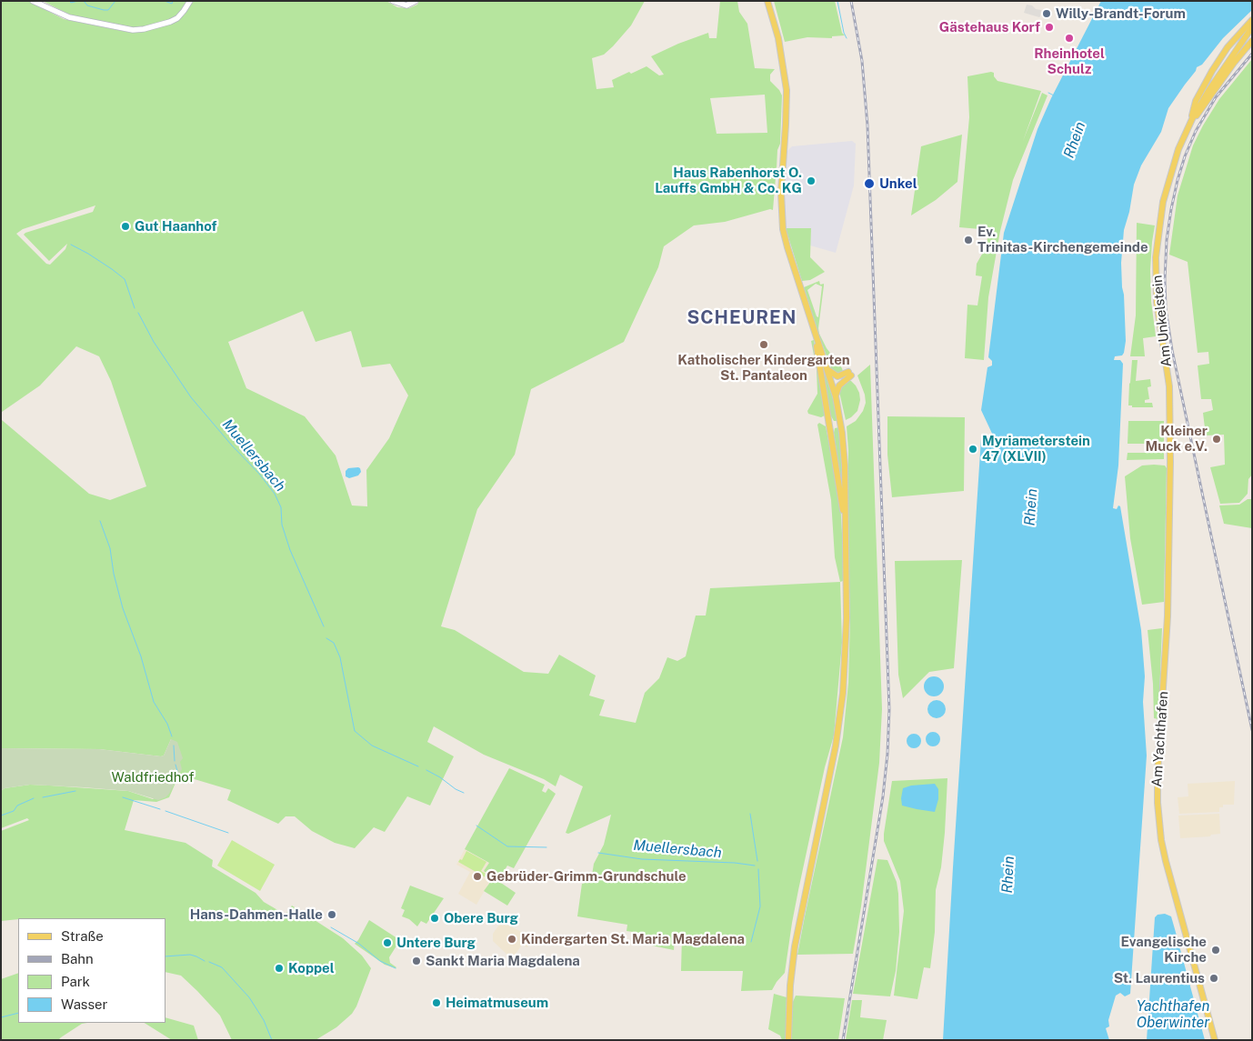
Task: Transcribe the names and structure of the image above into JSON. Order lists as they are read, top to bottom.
{
  "streets": {
    "main road": ["Am Unkelstein", "Am Yachthafen"]
  },
  "crossings": [
    ["Am Unkelstein", "Am Yachthafen"]
  ],
  "districts": ["SCHEUREN"],
  "water": ["Rhein", "Muellersbach", "Yachthafen Oberwinter"],
  "parks": ["Waldfriedhof"],
  "places": [
    "Willy-Brandt-Forum",
    "Gästehaus Korf",
    "Rheinhotel Schulz",
    "Haus Rabenhorst O. Lauffs GmbH & Co. KG",
    "Unkel",
    "Gut Haanhof",
    "Ev. Trinitas-Kirchengemeinde",
    "Katholischer Kindergarten St. Pantaleon",
    "Kleiner Muck e.V.",
    "Myriameterstein 47 (XLVII)",
    "Gebrüder-Grimm-Grundschule",
    "Hans-Dahmen-Halle",
    "Obere Burg",
    "Kindergarten St. Maria Magdalena",
    "Untere Burg",
    "Evangelische Kirche",
    "Sankt Maria Magdalena",
    "Koppel",
    "St. Laurentius",
    "Heimatmuseum"
  ],
  "legend": [
    "Straße",
    "Bahn",
    "Park",
    "Wasser"
  ]
}
